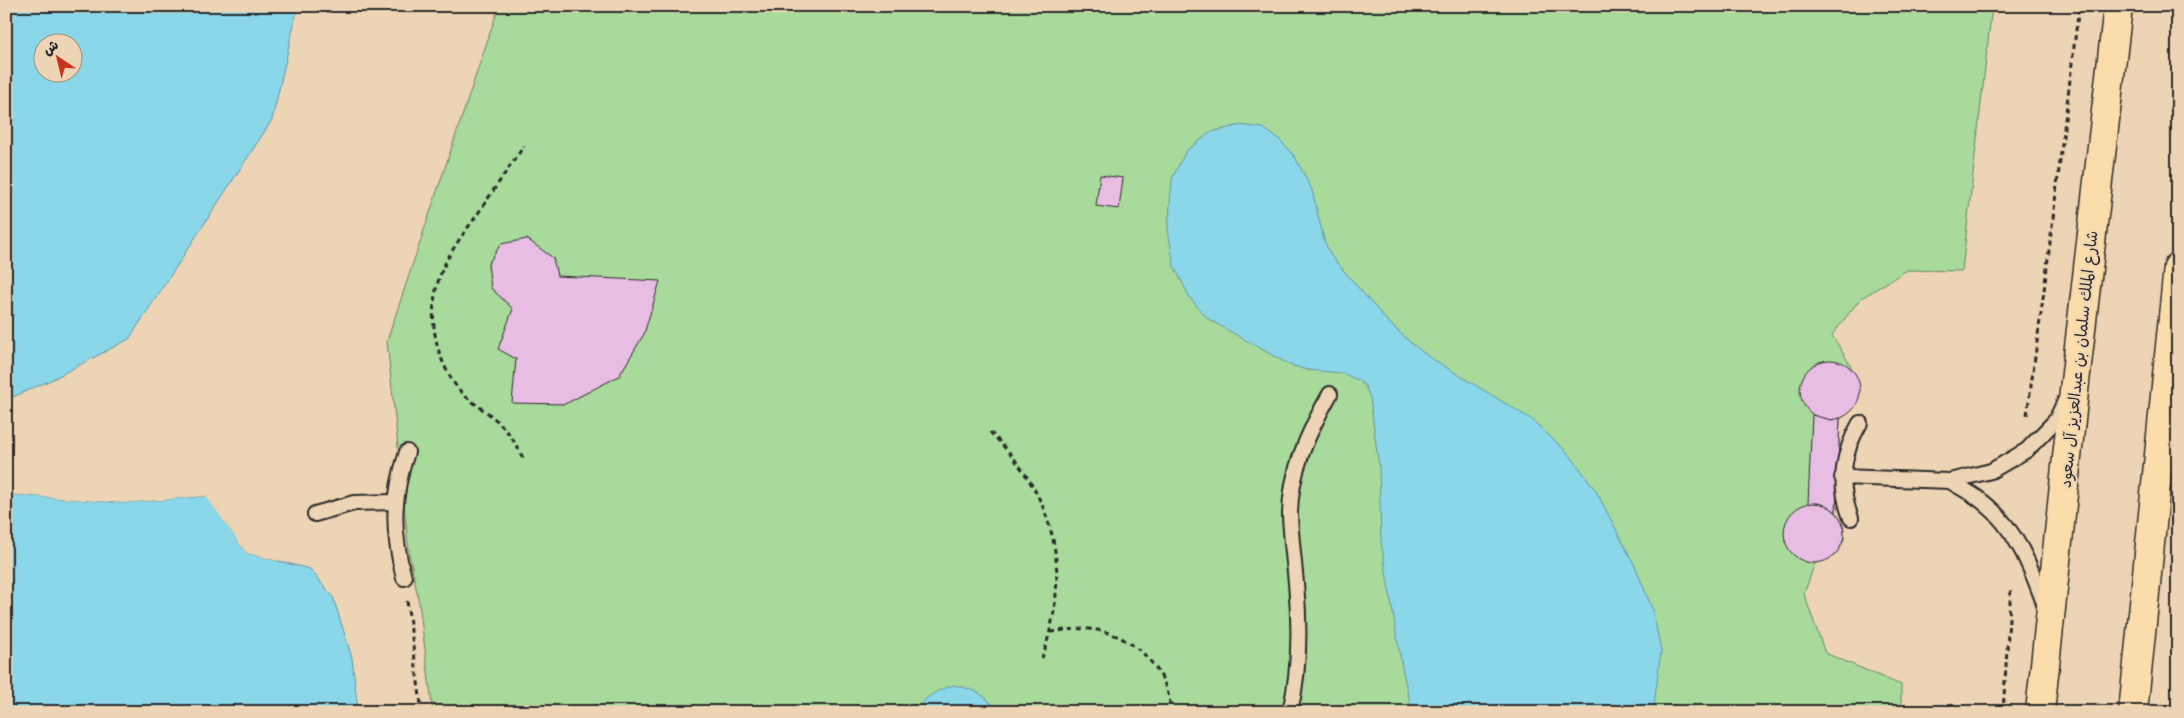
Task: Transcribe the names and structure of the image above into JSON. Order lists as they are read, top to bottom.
{
  "streets": {
    "main road": ["شارع الملك سلمان بن عبدالعزيز آل سعود"]
  },
  "north": "top left"
}
